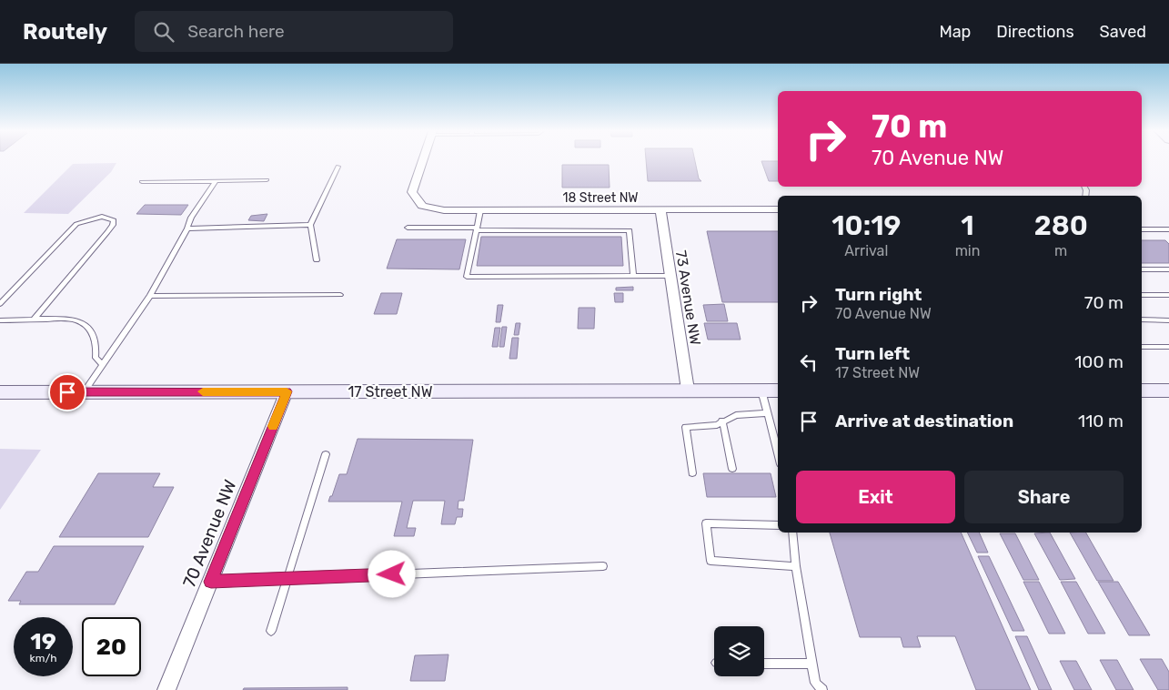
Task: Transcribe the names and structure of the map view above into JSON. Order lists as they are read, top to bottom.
{
  "streets": {
    "main road": ["17 Street NW"],
    "street": ["18 Street NW", "73 Avenue NW", "70 Avenue NW"]
  },
  "crossings": [
    ["18 Street NW", "73 Avenue NW"],
    ["73 Avenue NW", "17 Street NW"],
    ["17 Street NW", "70 Avenue NW"]
  ],
  "page": {
    "header": "Routely",
    "search": "Search here",
    "nav": ["Map", "Directions", "Saved"],
    "turn": ["70 m", "70 Avenue NW"],
    "eta": [
      "10:19",
      "Arrival",
      "1",
      "min",
      "280",
      "m"
    ],
    "list": [
      {
        "name": "Turn right",
        "note": "70 Avenue NW",
        "value": "70 m"
      },
      {
        "name": "Turn left",
        "note": "17 Street NW",
        "value": "100 m"
      },
      {
        "name": "Arrive at destination",
        "value": "110 m"
      }
    ],
    "buttons": ["Exit", "Share"],
    "speed": "19 km/h",
    "limit": "20"
  }
}
